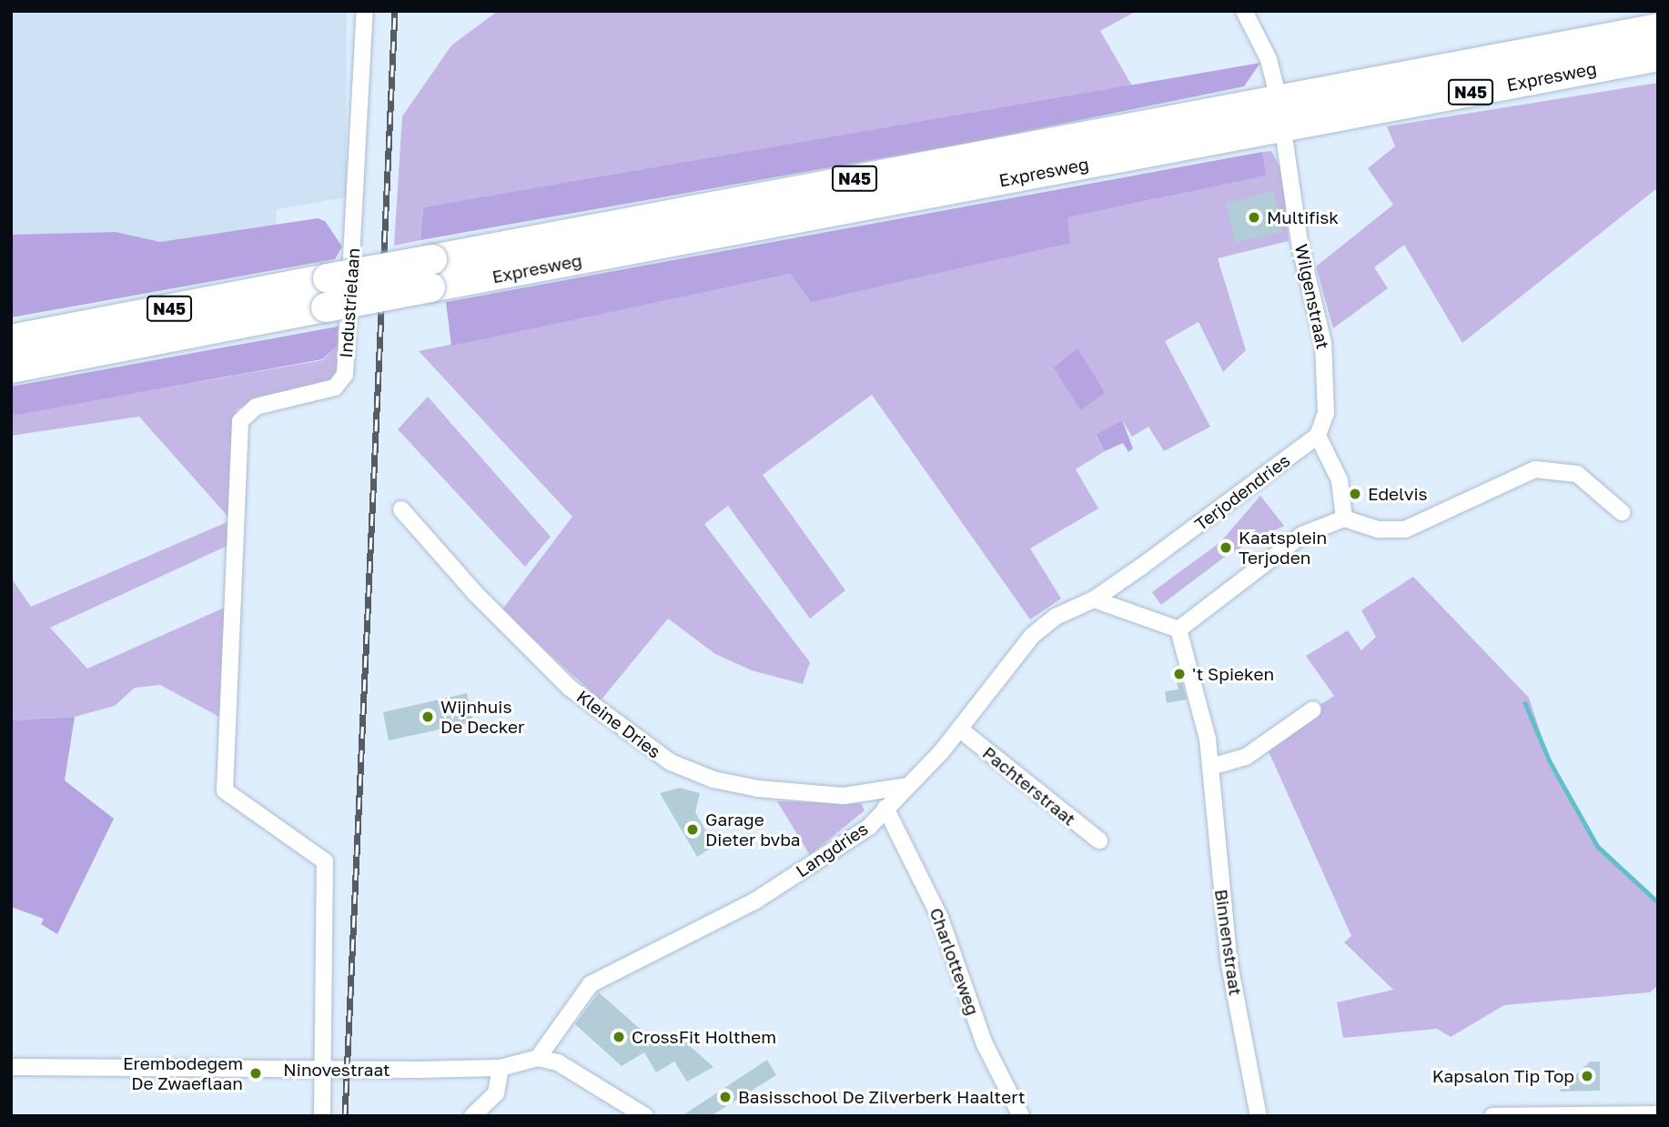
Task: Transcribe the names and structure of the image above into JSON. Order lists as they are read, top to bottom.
{
  "streets": {
    "highway": ["Expresweg", "N45"],
    "street": [
      "Wilgenstraat",
      "Industrielaan",
      "Terjodendries",
      "Kleine Dries",
      "Pachterstraat",
      "Langdries",
      "Binnenstraat",
      "Charlotteweg",
      "Ninovestraat"
    ]
  },
  "crossings": [
    ["Expresweg", "Wilgenstraat"],
    ["Wilgenstraat", "Terjodendries"],
    ["Industrielaan", "Ninovestraat"],
    ["Terjodendries", "Langdries"],
    ["Kleine Dries", "Langdries"],
    ["Pachterstraat", "Langdries"],
    ["Langdries", "Charlotteweg"],
    ["Langdries", "Ninovestraat"]
  ],
  "places": [
    "Multifisk",
    "Edelvis",
    "Kaatsplein Terjoden",
    "'t Spieken",
    "Wijnhuis De Decker",
    "Garage Dieter bvba",
    "CrossFit Holthem",
    "Erembodegem De Zwaeflaan",
    "Kapsalon Tip Top",
    "Basisschool De Zilverberk Haaltert"
  ]
}
